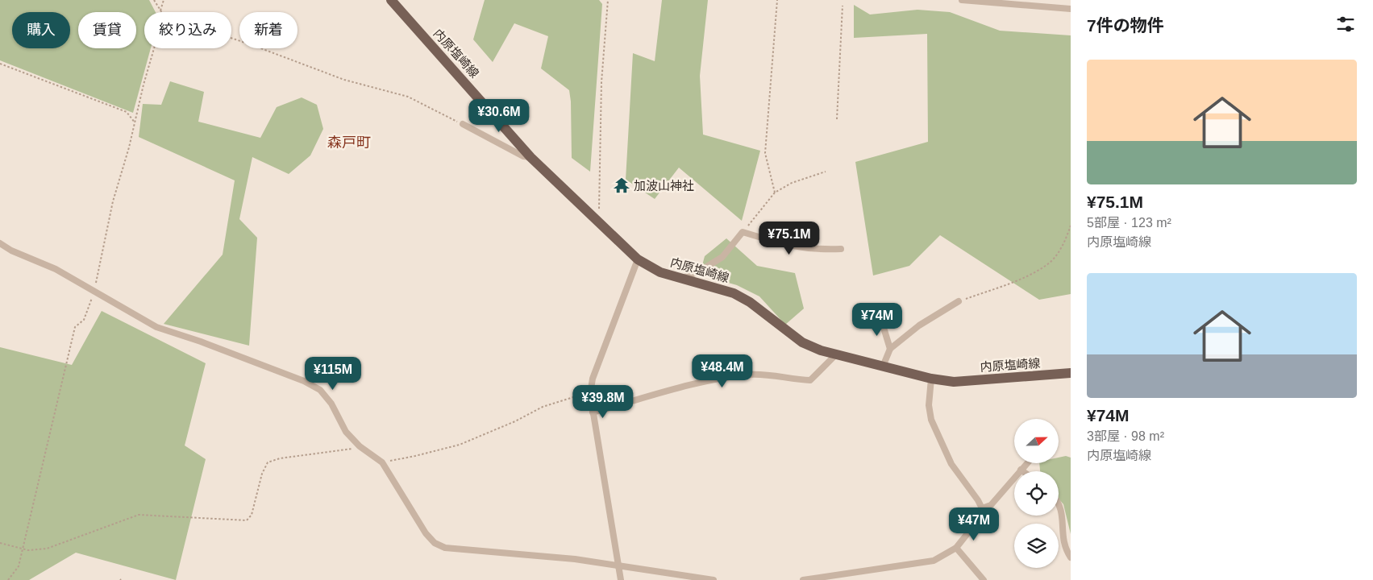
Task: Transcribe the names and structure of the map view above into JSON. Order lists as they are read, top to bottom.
{
  "streets": {
    "main road": ["内原塩崎線"]
  },
  "districts": ["森戸町"],
  "places": {
    "temple": ["加波山神社"]
  },
  "north": "right",
  "page": {
    "heading": "7件の物件",
    "chip": [
      "購入",
      "賃貸",
      "絞り込み",
      "新着"
    ],
    "list": [
      {
        "name": "¥75.1M",
        "note": "5部屋 · 123 m² · 内原塩崎線"
      },
      {
        "name": "¥74M",
        "note": "3部屋 · 98 m² · 内原塩崎線"
      }
    ],
    "price": [
      "¥30.6M",
      "¥75.1M",
      "¥74M",
      "¥48.4M",
      "¥115M",
      "¥39.8M",
      "¥47M"
    ]
  }
}
